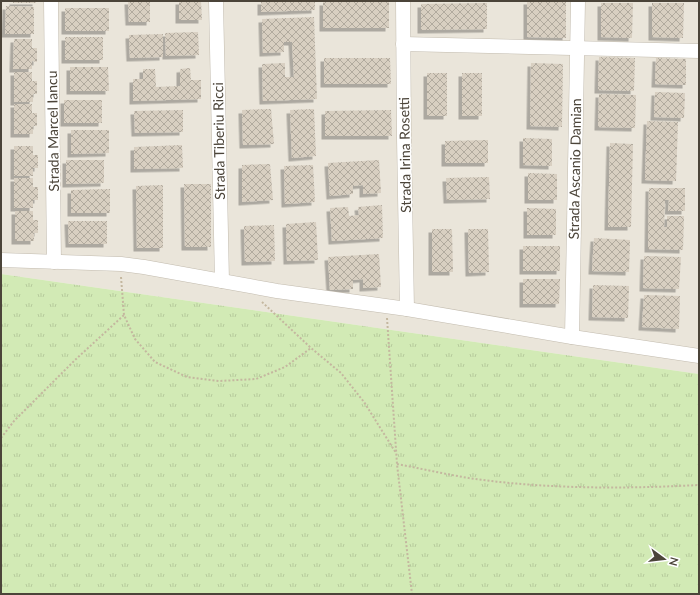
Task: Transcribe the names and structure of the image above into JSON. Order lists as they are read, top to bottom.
{
  "streets": {
    "street": [
      "Strada Marcel Iancu",
      "Strada Tiberiu Ricci",
      "Strada Irina Rosetti",
      "Strada Ascanio Damian"
    ]
  },
  "north": "right"
}
